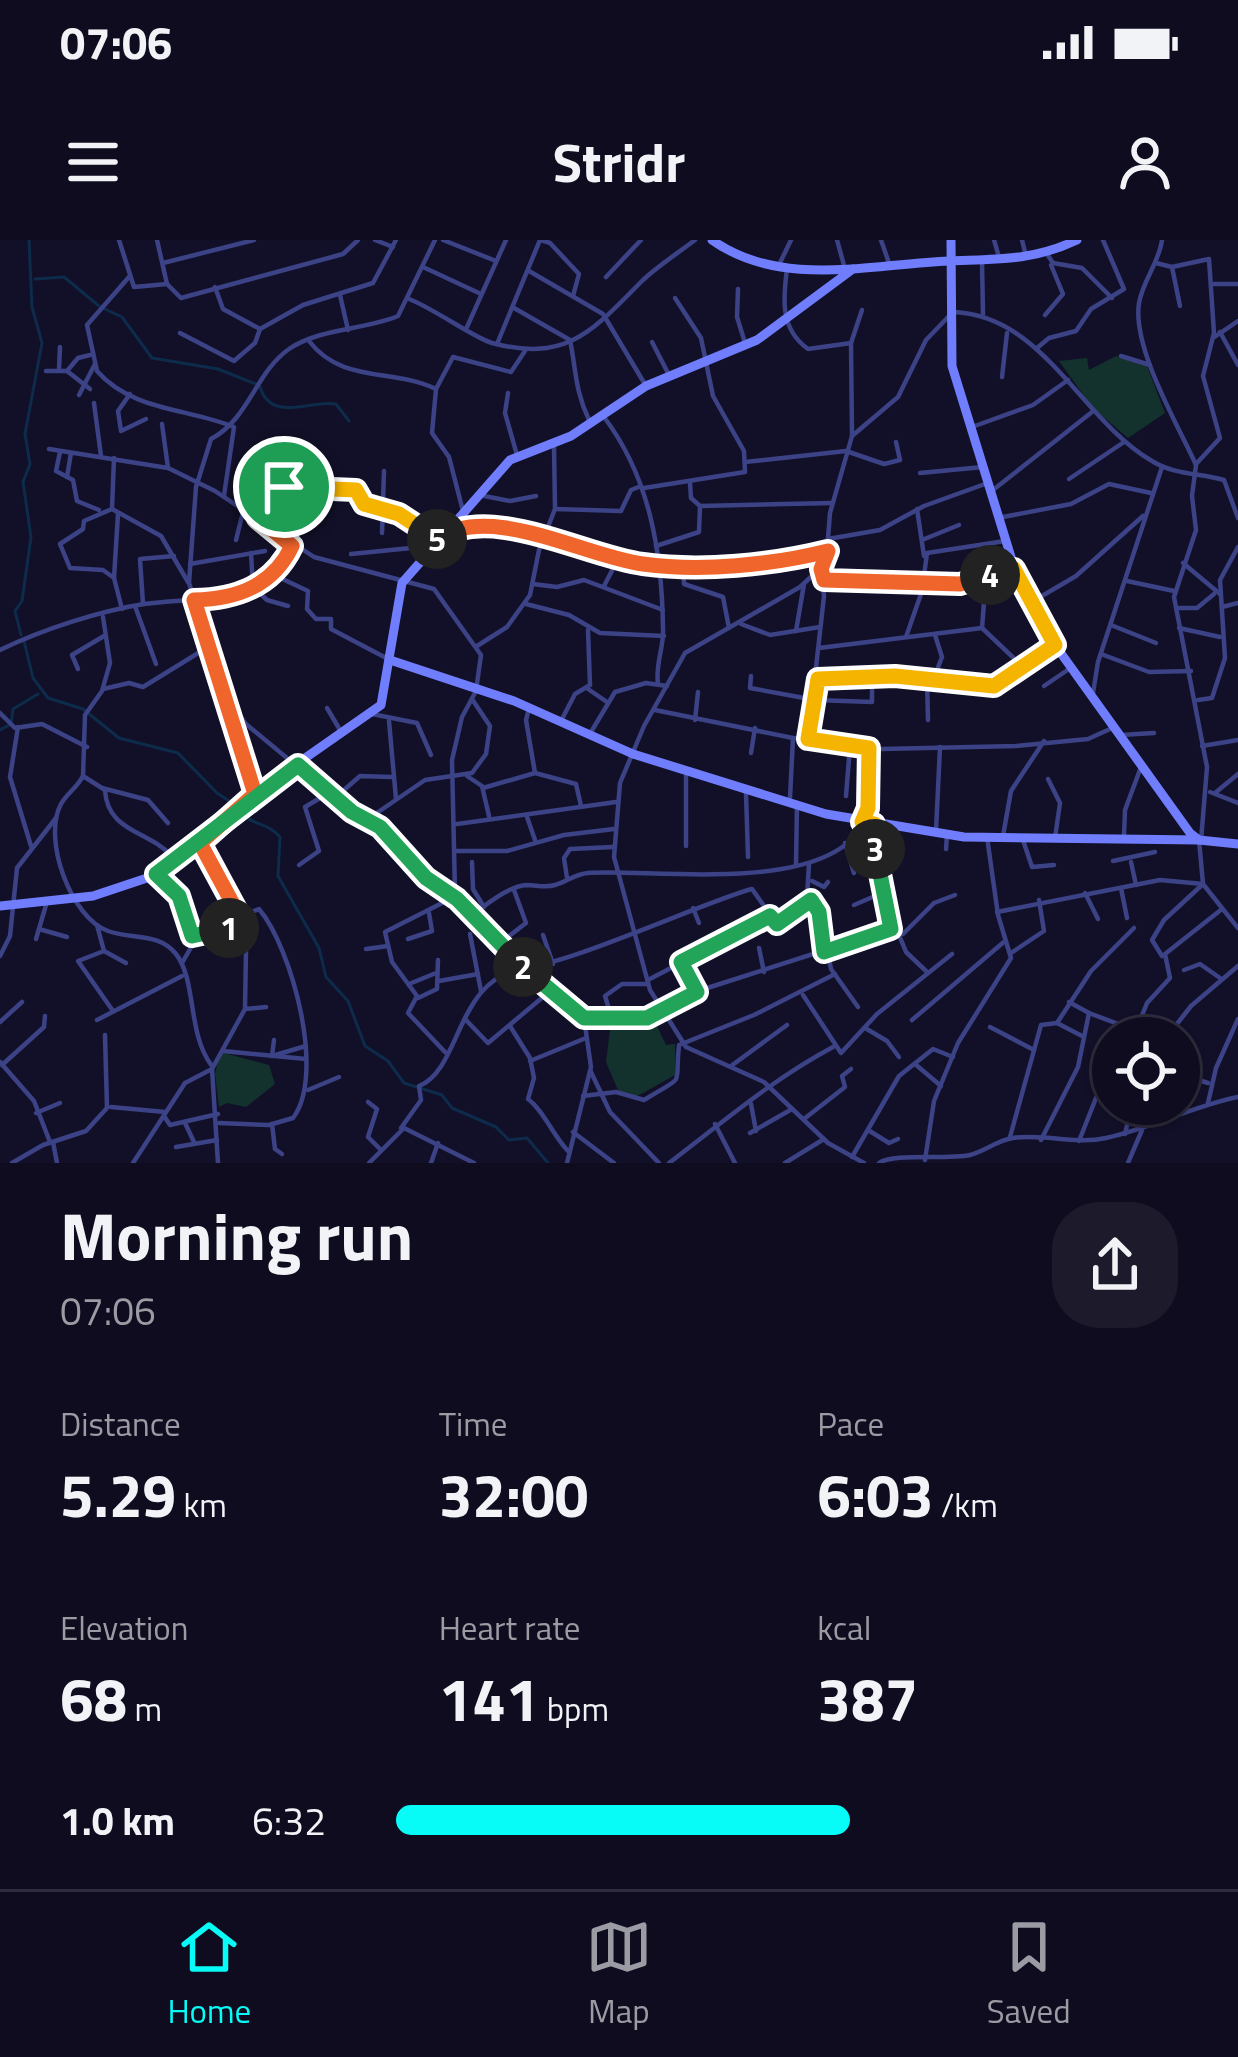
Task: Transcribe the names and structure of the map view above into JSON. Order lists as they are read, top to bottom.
{
  "page": {
    "status": "07:06",
    "header": "Stridr",
    "pins": [
      "5",
      "4",
      "3",
      "1",
      "2"
    ],
    "heading": ["Morning run", "07:06"],
    "stats": [
      ["Distance", "5.29 km"],
      ["Time", "32:00"],
      ["Pace", "6:03 /km"],
      ["Elevation", "68 m"],
      ["Heart rate", "141 bpm"],
      ["kcal", "387"]
    ],
    "list": [
      {
        "name": "1.0 km",
        "note": "6:32"
      }
    ],
    "tabs": ["Home", "Map", "Saved"]
  }
}
